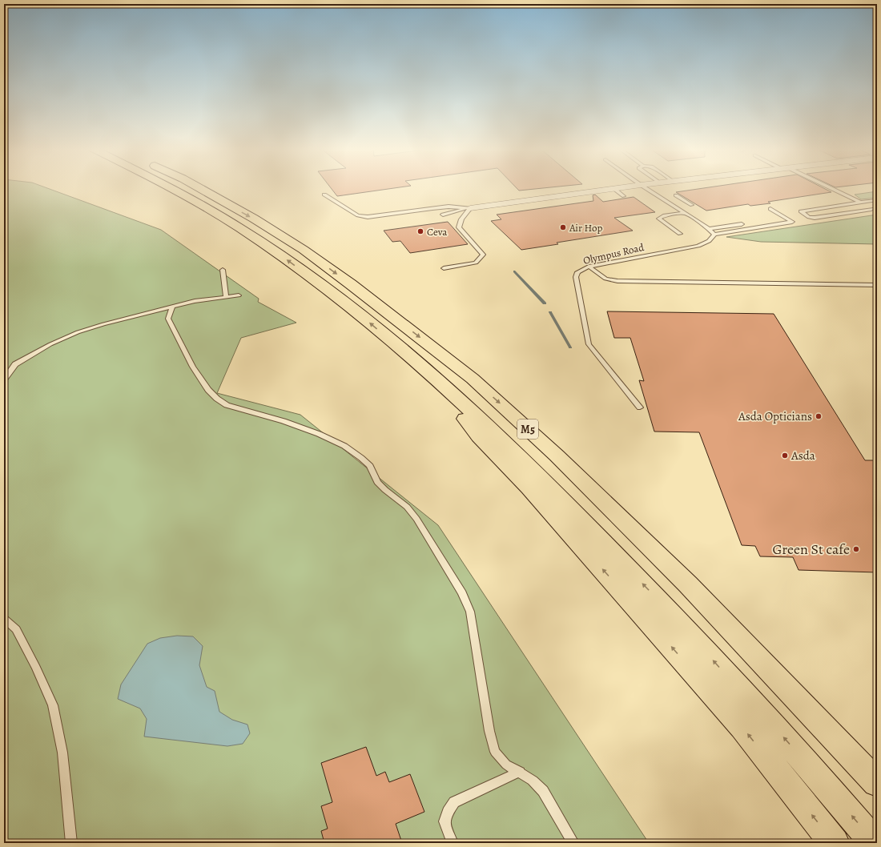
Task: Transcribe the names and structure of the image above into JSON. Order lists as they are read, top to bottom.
{
  "streets": {
    "highway": ["M5"],
    "lane": ["Olympus Road"]
  },
  "places": [
    "Air Hop",
    "Ceva",
    "Asda Opticians",
    "Asda",
    "Green St cafe"
  ]
}
